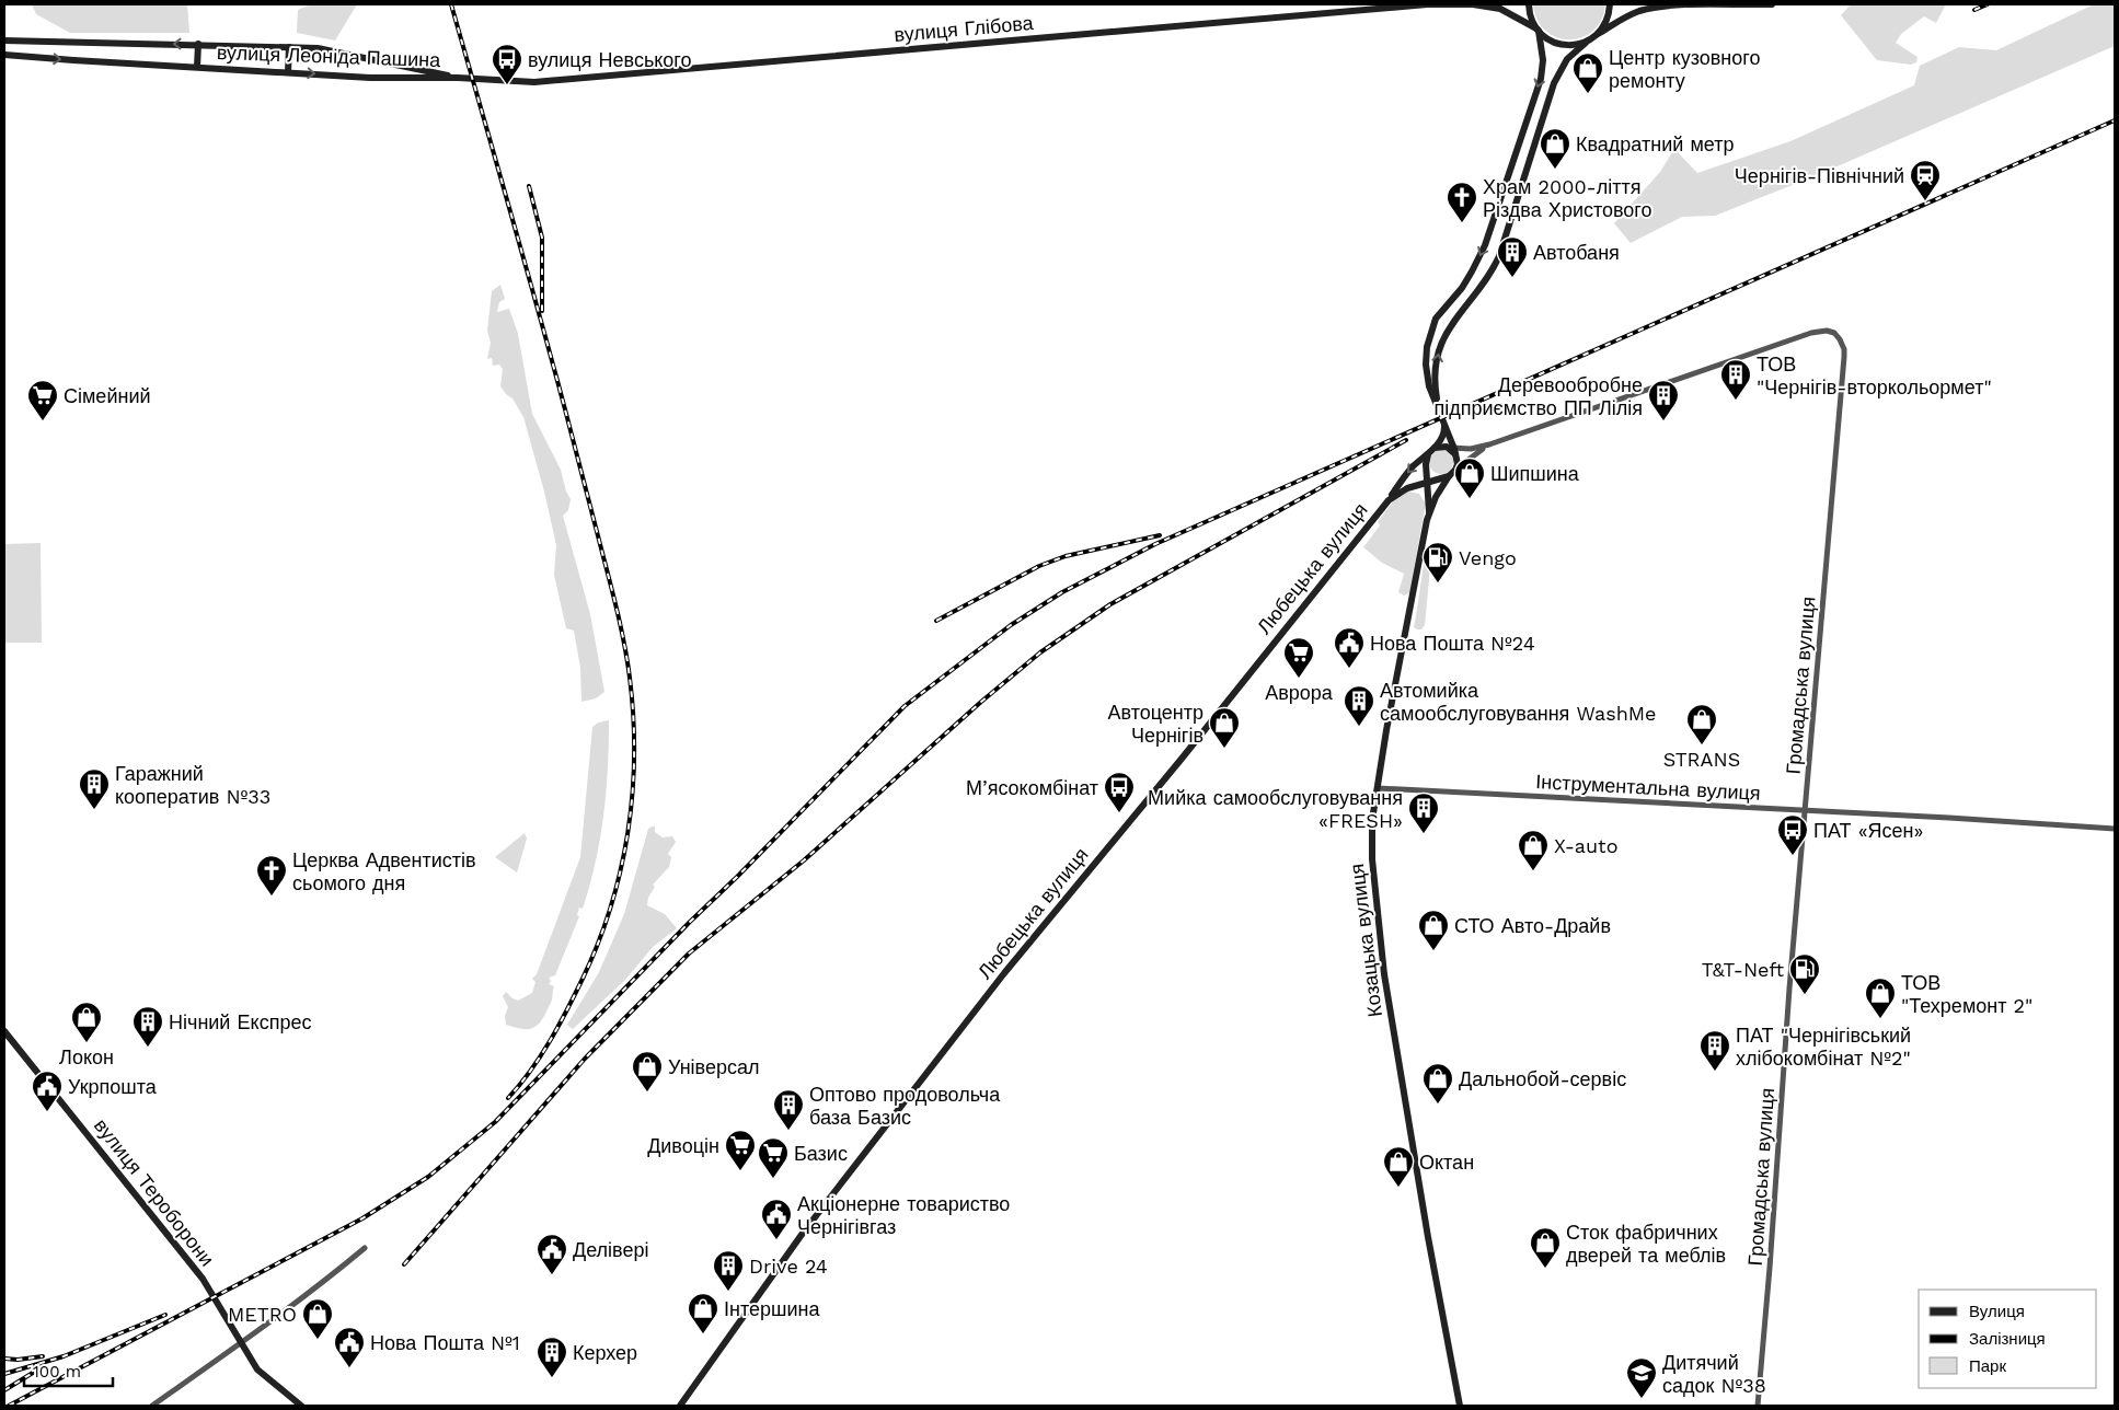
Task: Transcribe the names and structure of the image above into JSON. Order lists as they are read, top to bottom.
{
  "streets": {
    "main road": [
      "вулиця Глібова",
      "вулиця Леоніда Пашина",
      "Любецька вулиця",
      "Козацька вулиця",
      "вулиця Тероборони"
    ],
    "street": ["Громадська вулиця", "Інструментальна вулиця"]
  },
  "crossings": [
    ["вулиця Глібова", "вулиця Леоніда Пашина"],
    ["Любецька вулиця", "Козацька вулиця"],
    ["Громадська вулиця", "Інструментальна вулиця"],
    ["Інструментальна вулиця", "Козацька вулиця"]
  ],
  "places": {
    "bus stop": ["вулиця Невського", "М’ясокомбінат", "ПАТ «Ясен»"],
    "shop": [
      "Центр кузовного ремонту",
      "Квадратний метр",
      "Шипшина",
      "STRANS",
      "Автоцентр Чернігів",
      "X-auto",
      "СТО Авто-Драйв",
      "ТОВ \"Техремонт 2\"",
      "Локон",
      "Універсал",
      "Дальнобой-сервіс",
      "Октан",
      "Сток фабричних дверей та меблів",
      "Інтершина",
      "METRO"
    ],
    "station": ["Чернігів-Північний"],
    "church": ["Храм 2000-ліття Різдва Христового", "Церква Адвентистів сьомого дня"],
    "building": [
      "Автобаня",
      "ТОВ \"Чернігів-вторкольормет\"",
      "Деревообробне підприємство ПП Лілія",
      "Автомийка самообслуговування WashMe",
      "Гаражний кооператив №33",
      "Мийка самообслуговування «FRESH»",
      "Нічний Експрес",
      "ПАТ \"Чернігівський хлібокомбінат №2\"",
      "Оптово продовольча база Базис",
      "Drive 24",
      "Керхер"
    ],
    "supermarket": [
      "Сімейний",
      "Аврора",
      "Дивоцін",
      "Базис"
    ],
    "fuel station": ["Vengo", "T&T-Neft"],
    "public building": [
      "Нова Пошта №24",
      "Укрпошта",
      "Акціонерне товариство Чернігівгаз",
      "Делівері",
      "Нова Пошта №1"
    ],
    "school or university": ["Дитячий садок №38"]
  },
  "legend": ["Вулиця", "Залізниця", "Парк"],
  "scale_bar": "100 m"
}
